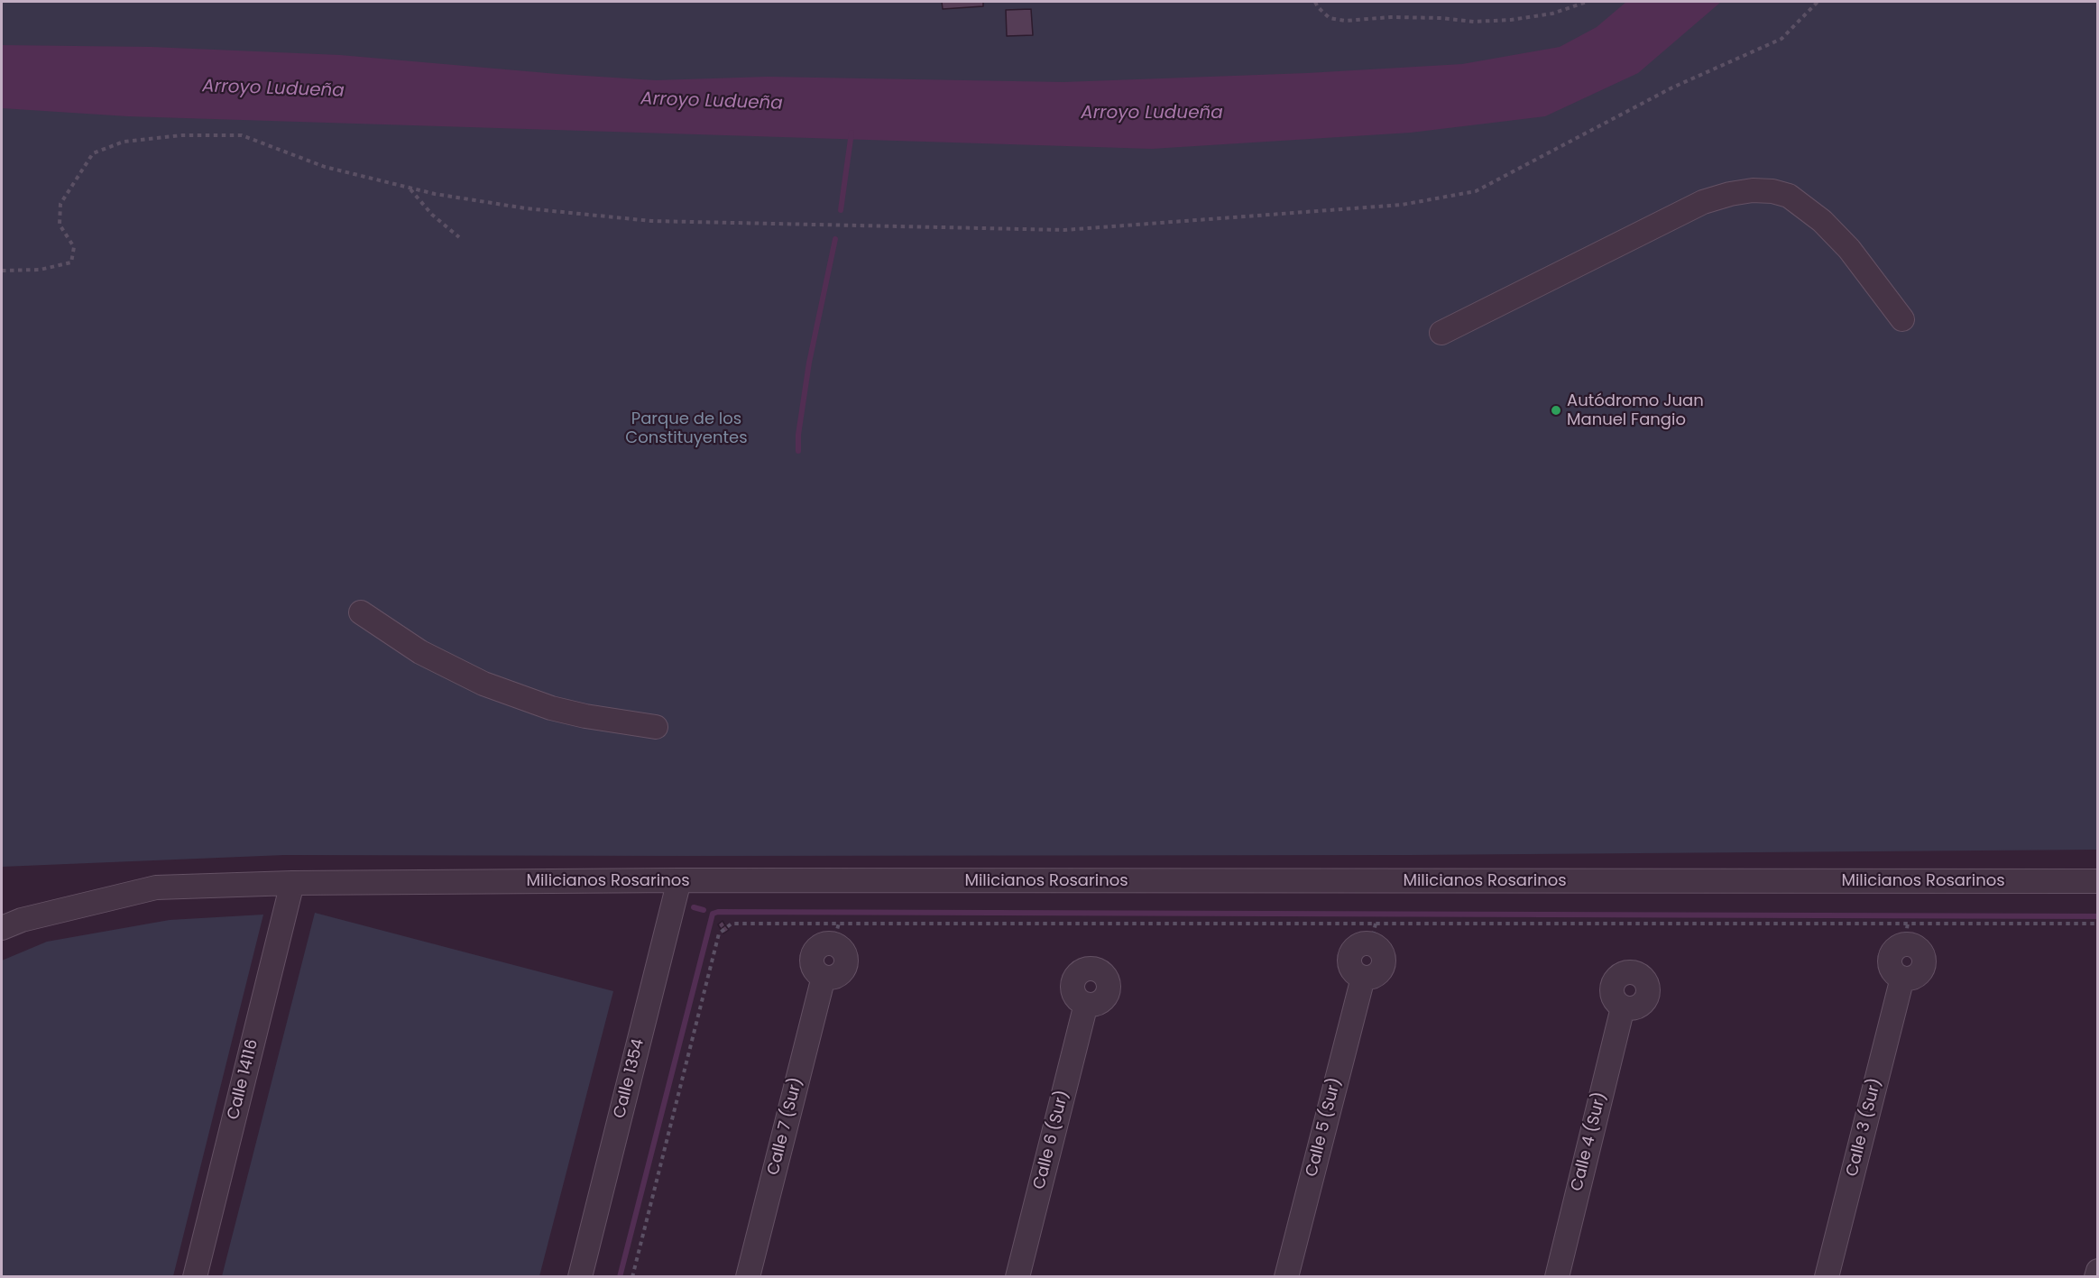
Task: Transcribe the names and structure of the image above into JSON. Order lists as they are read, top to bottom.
{
  "streets": {
    "street": [
      "Milicianos Rosarinos",
      "Calle 1354",
      "Calle 14116",
      "Calle 7 (Sur)",
      "Calle 5 (Sur)",
      "Calle 3 (Sur)",
      "Calle 6 (Sur)",
      "Calle 4 (Sur)"
    ]
  },
  "crossings": [
    ["Milicianos Rosarinos", "Calle 1354"],
    ["Milicianos Rosarinos", "Calle 14116"]
  ],
  "water": ["Arroyo Ludueña"],
  "parks": ["Parque de los Constituyentes"],
  "places": ["Autódromo Juan Manuel Fangio"]
}
